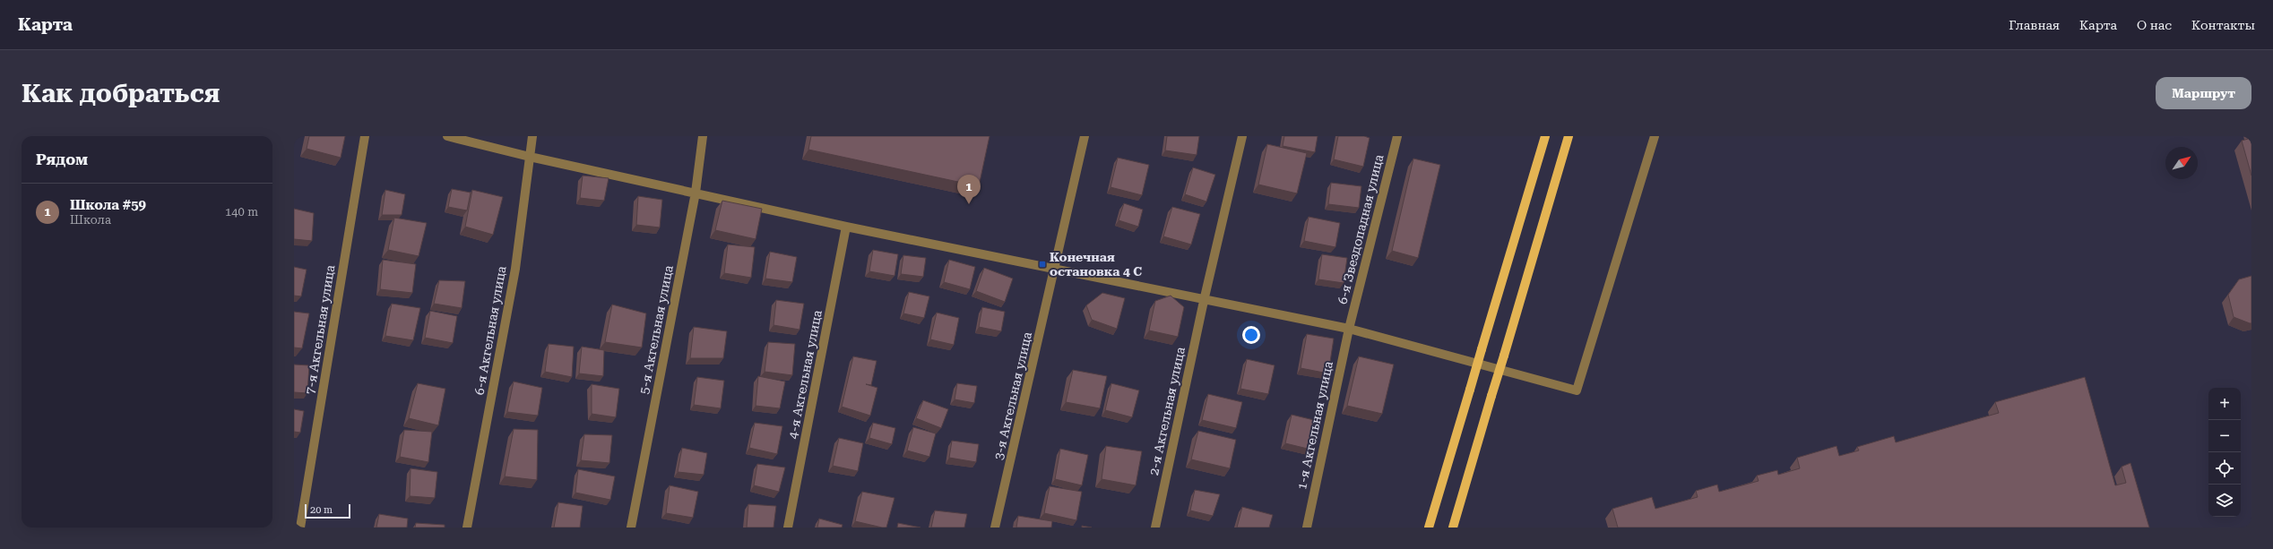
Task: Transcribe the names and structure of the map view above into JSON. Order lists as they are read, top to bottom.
{
  "streets": {
    "street": [
      "6-я Звездопадная улица",
      "7-я Акгельная улица",
      "5-я Акгельная улица",
      "6-я Акгельная улица",
      "4-я Акгельная улица",
      "3-я Акгельная улица",
      "2-я Акгельная улица",
      "1-я Акгельная улица"
    ]
  },
  "crossings": [
    ["6-я Звездопадная улица", "1-я Акгельная улица"]
  ],
  "places": {
    "transit": ["Конечная остановка 4 С"]
  },
  "scale_bar": "20 m",
  "north": "top right",
  "page": {
    "header": "Карта",
    "nav": [
      "Главная",
      "Карта",
      "О нас",
      "Контакты"
    ],
    "buttons": "Маршрут",
    "title": "Как добраться",
    "heading": "Рядом",
    "pins": "1",
    "list": [
      {
        "mark": "1",
        "name": "Школа #59",
        "note": "Школа",
        "value": "140 m"
      }
    ],
    "map_buttons": ["+", "−"],
    "scale": "20 m"
  }
}
